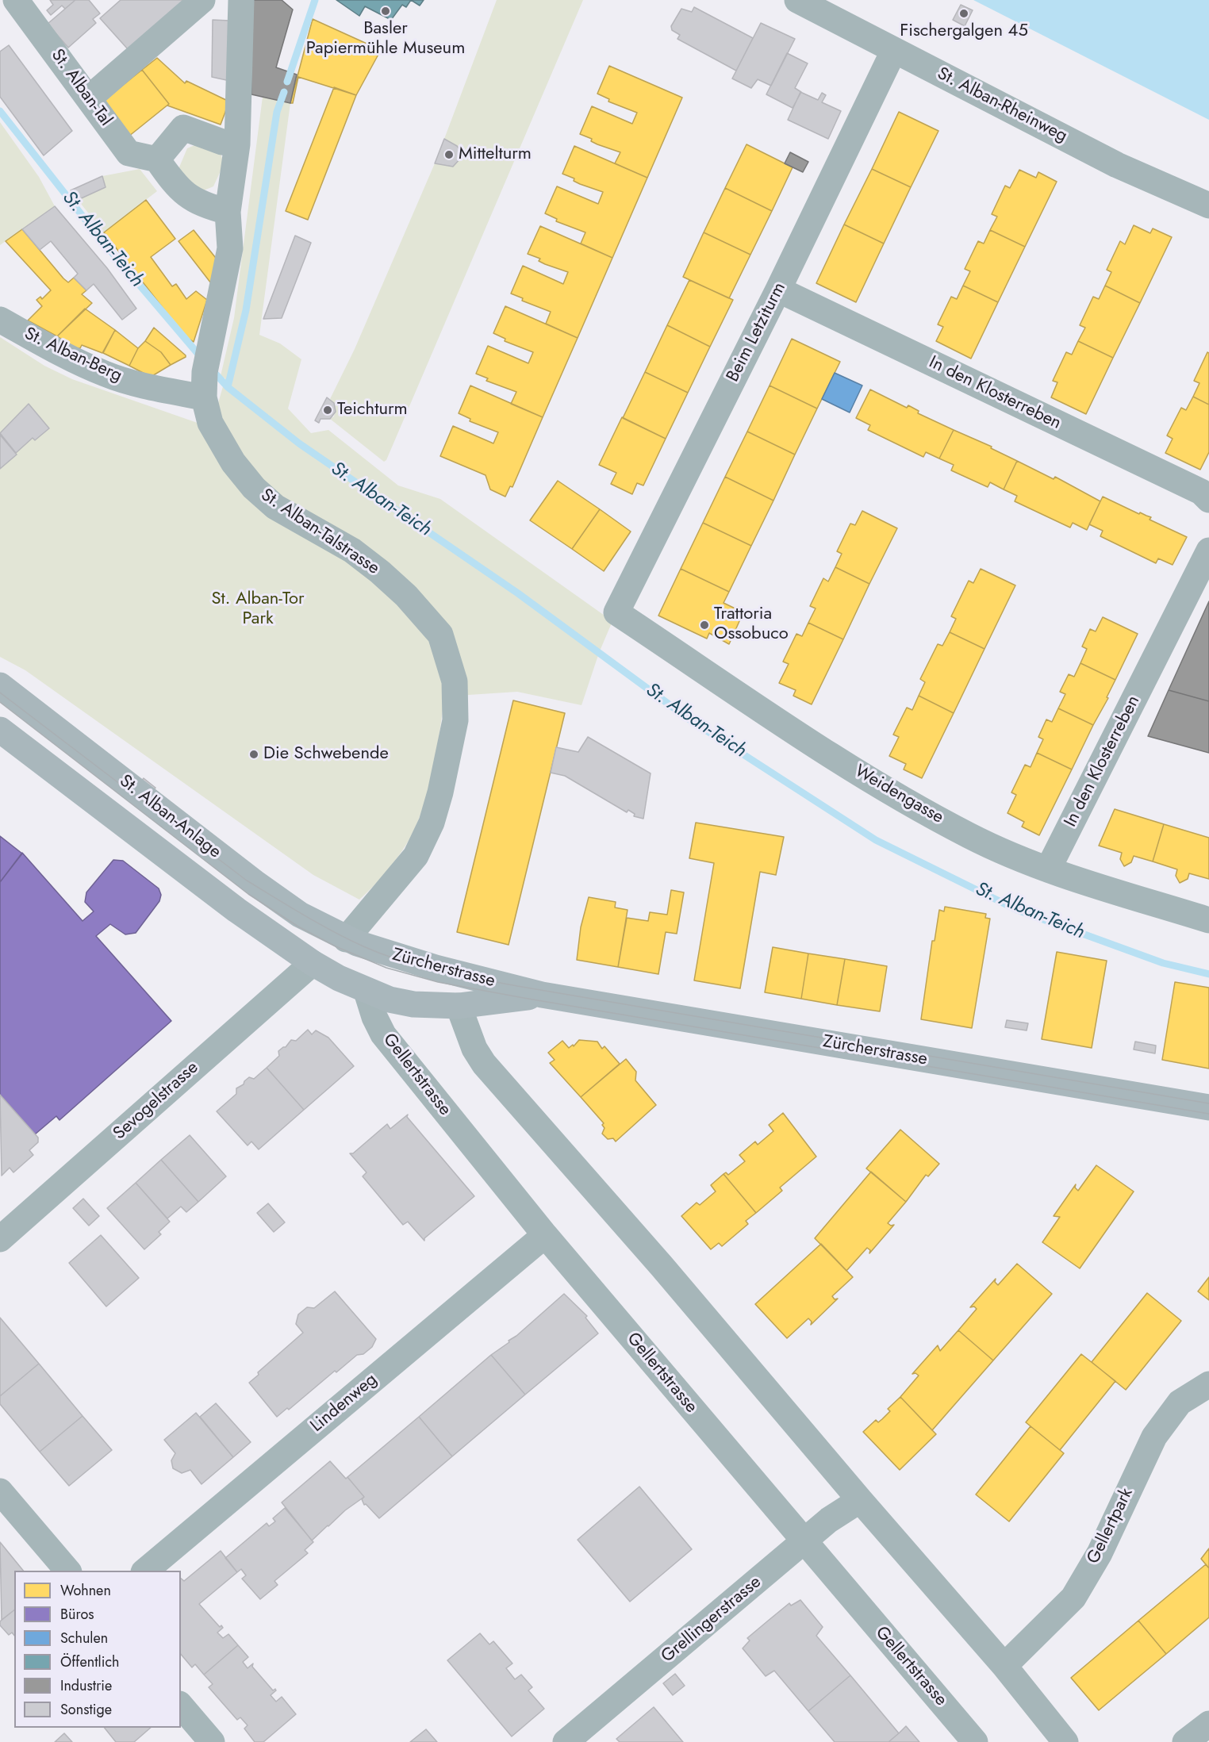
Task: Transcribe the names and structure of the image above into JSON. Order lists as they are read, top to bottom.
{
  "streets": {
    "main road": ["St. Alban-Anlage", "Zürcherstrasse"],
    "street": [
      "St. Alban-Tal",
      "St. Alban-Rheinweg",
      "Beim Letziturm",
      "St. Alban-Berg",
      "In den Klosterreben",
      "St. Alban-Talstrasse",
      "Weidengasse",
      "Gellertstrasse",
      "Sevogelstrasse",
      "Lindenweg",
      "Gellertpark",
      "Grellingerstrasse"
    ]
  },
  "crossings": [
    ["St. Alban-Rheinweg", "Beim Letziturm"],
    ["Beim Letziturm", "In den Klosterreben"],
    ["Beim Letziturm", "Weidengasse"],
    ["St. Alban-Berg", "St. Alban-Talstrasse"],
    ["In den Klosterreben", "Weidengasse"],
    ["St. Alban-Talstrasse", "St. Alban-Anlage"],
    ["St. Alban-Talstrasse", "Zürcherstrasse"],
    ["St. Alban-Anlage", "Zürcherstrasse"],
    ["St. Alban-Anlage", "Sevogelstrasse"],
    ["Zürcherstrasse", "Gellertstrasse"],
    ["Zürcherstrasse", "Sevogelstrasse"],
    ["Gellertstrasse", "Lindenweg"],
    ["Gellertstrasse", "Grellingerstrasse"]
  ],
  "water": ["St. Alban-Teich"],
  "parks": ["St. Alban-Tor Park"],
  "places": [
    "Basler Papiermühle Museum",
    "Fischergalgen 45",
    "Mittelturm",
    "Teichturm",
    "Trattoria Ossobuco",
    "Die Schwebende"
  ],
  "legend": [
    "Wohnen",
    "Büros",
    "Schulen",
    "Öffentlich",
    "Industrie",
    "Sonstige"
  ]
}
